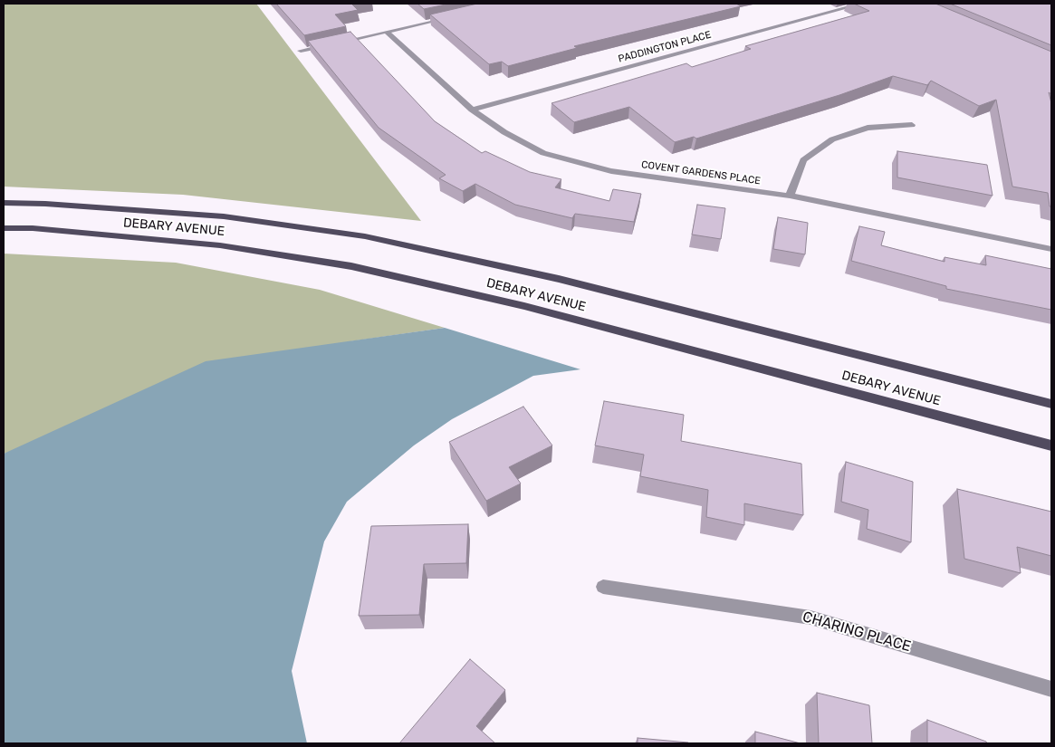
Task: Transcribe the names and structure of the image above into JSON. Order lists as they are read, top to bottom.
{
  "streets": {
    "main road": ["DEBARY AVENUE"],
    "street": ["PADDINGTON PLACE", "COVENT GARDENS PLACE", "CHARING PLACE"]
  },
  "crossings": [
    ["PADDINGTON PLACE", "COVENT GARDENS PLACE"]
  ]
}
